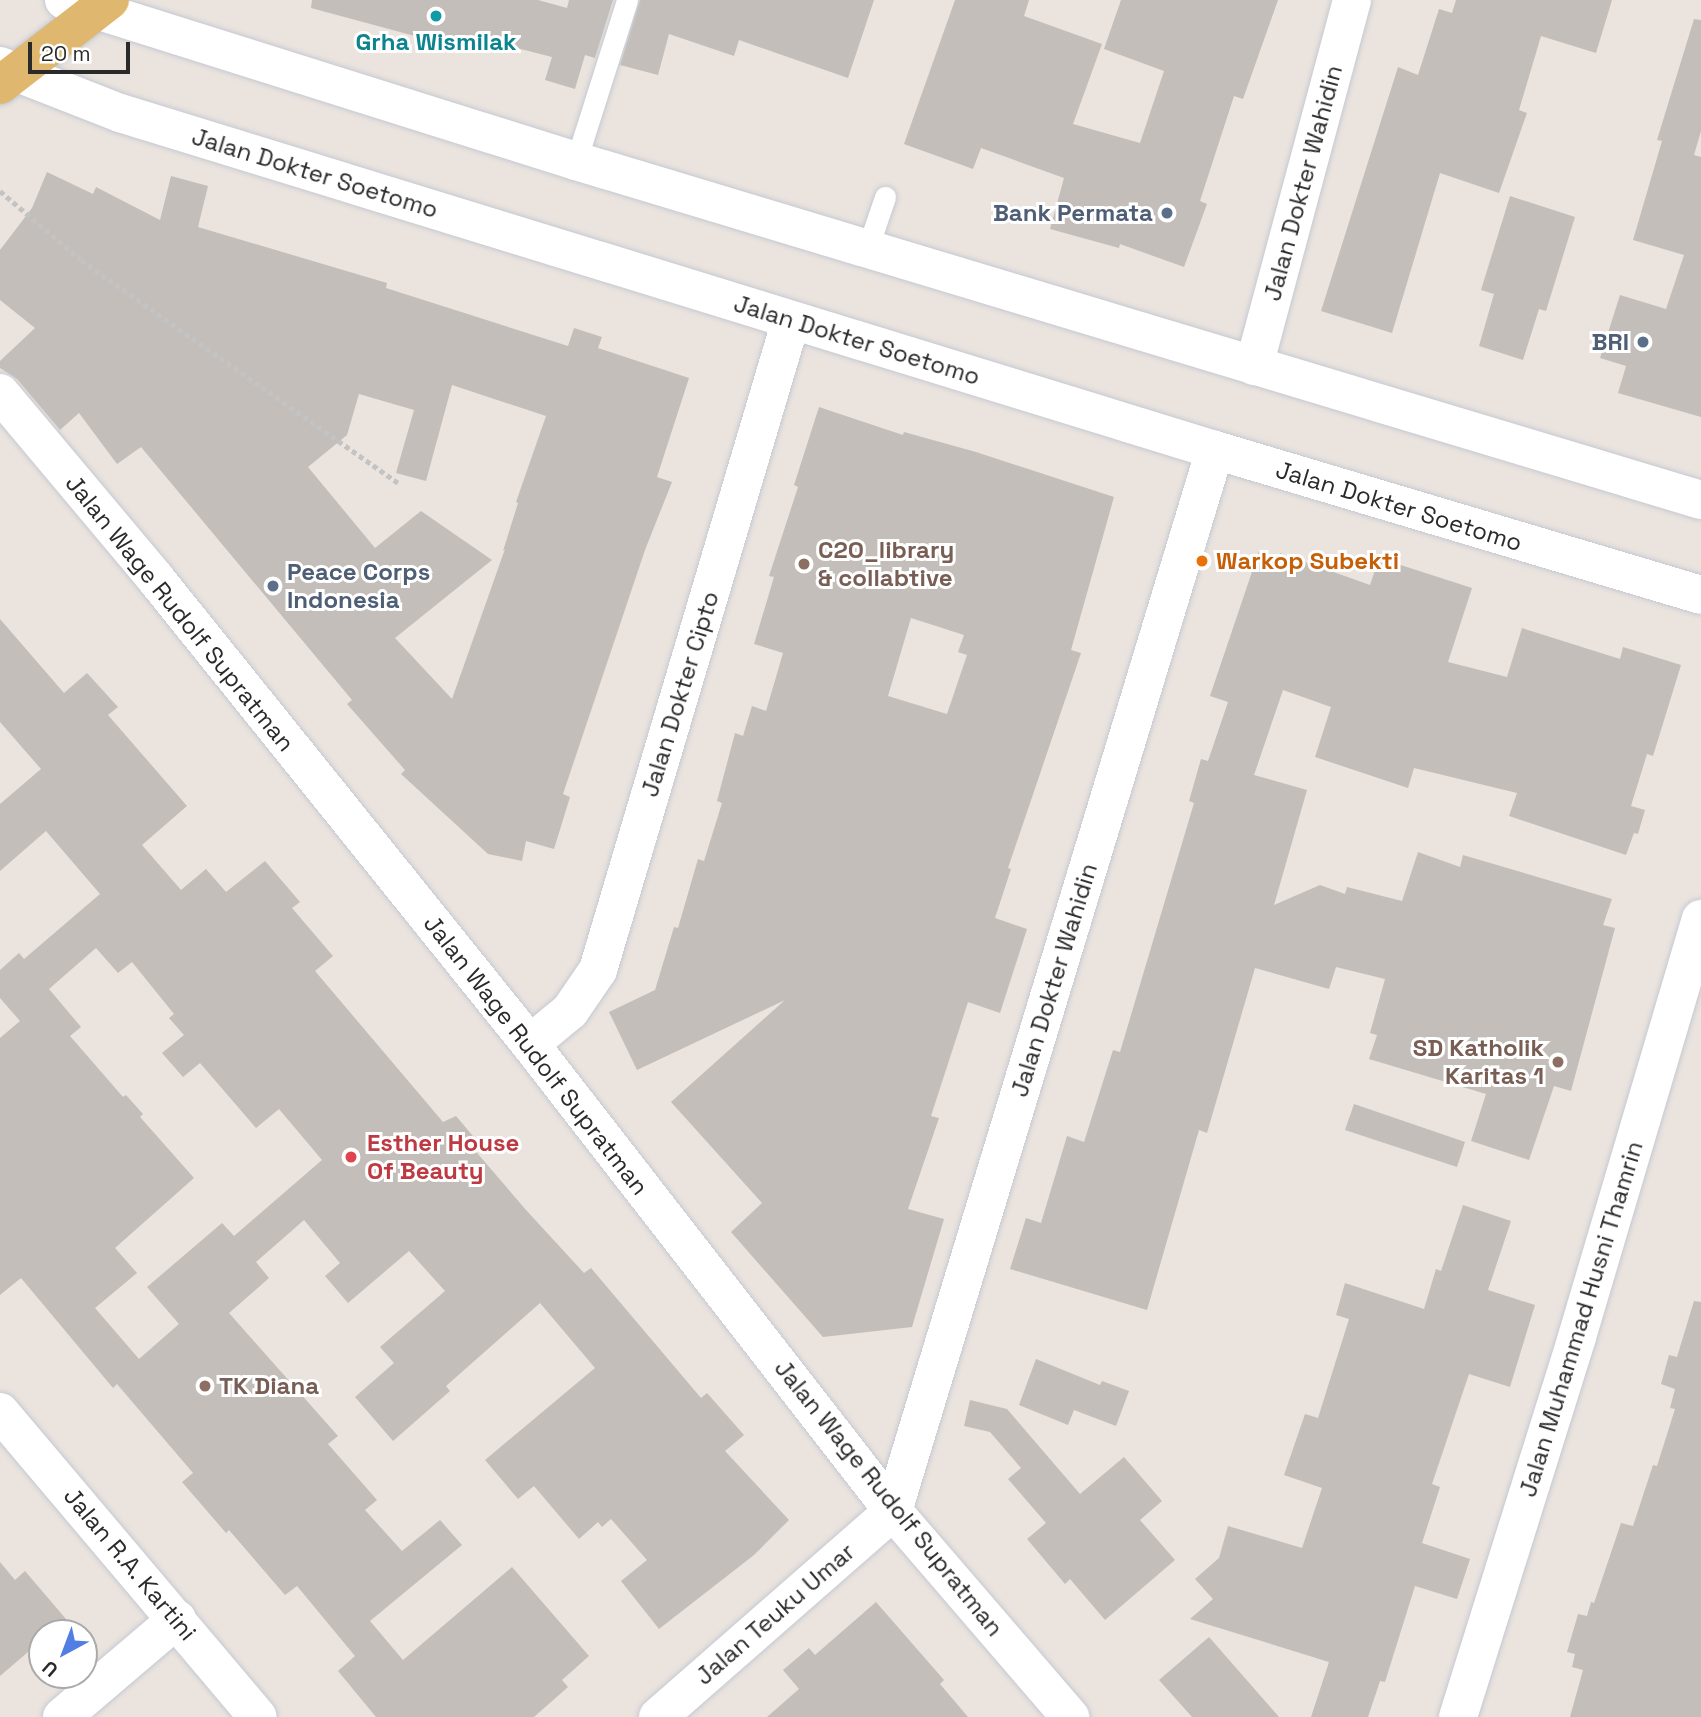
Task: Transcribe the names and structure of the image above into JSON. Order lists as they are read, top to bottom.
{
  "streets": {
    "street": [
      "Jalan Dokter Soetomo",
      "Jalan Dokter Wahidin",
      "Jalan Wage Rudolf Supratman",
      "Jalan Dokter Cipto",
      "Jalan Muhammad Husni Thamrin",
      "Jalan R.A. Kartini",
      "Jalan Teuku Umar"
    ]
  },
  "crossings": [
    ["Jalan Dokter Soetomo", "Jalan Dokter Wahidin"],
    ["Jalan Dokter Soetomo", "Jalan Dokter Cipto"],
    ["Jalan Dokter Wahidin", "Jalan Wage Rudolf Supratman"],
    ["Jalan Dokter Wahidin", "Jalan Teuku Umar"],
    ["Jalan Wage Rudolf Supratman", "Jalan Dokter Cipto"],
    ["Jalan Wage Rudolf Supratman", "Jalan Teuku Umar"]
  ],
  "places": [
    "Grha Wismilak",
    "Bank Permata",
    "BRI",
    "Warkop Subekti",
    "C2O_library & collabtive",
    "Peace Corps Indonesia",
    "SD Katholik Karitas 1",
    "Esther House Of Beauty",
    "TK Diana"
  ],
  "scale_bar": "20 m",
  "north": "bottom left"
}
